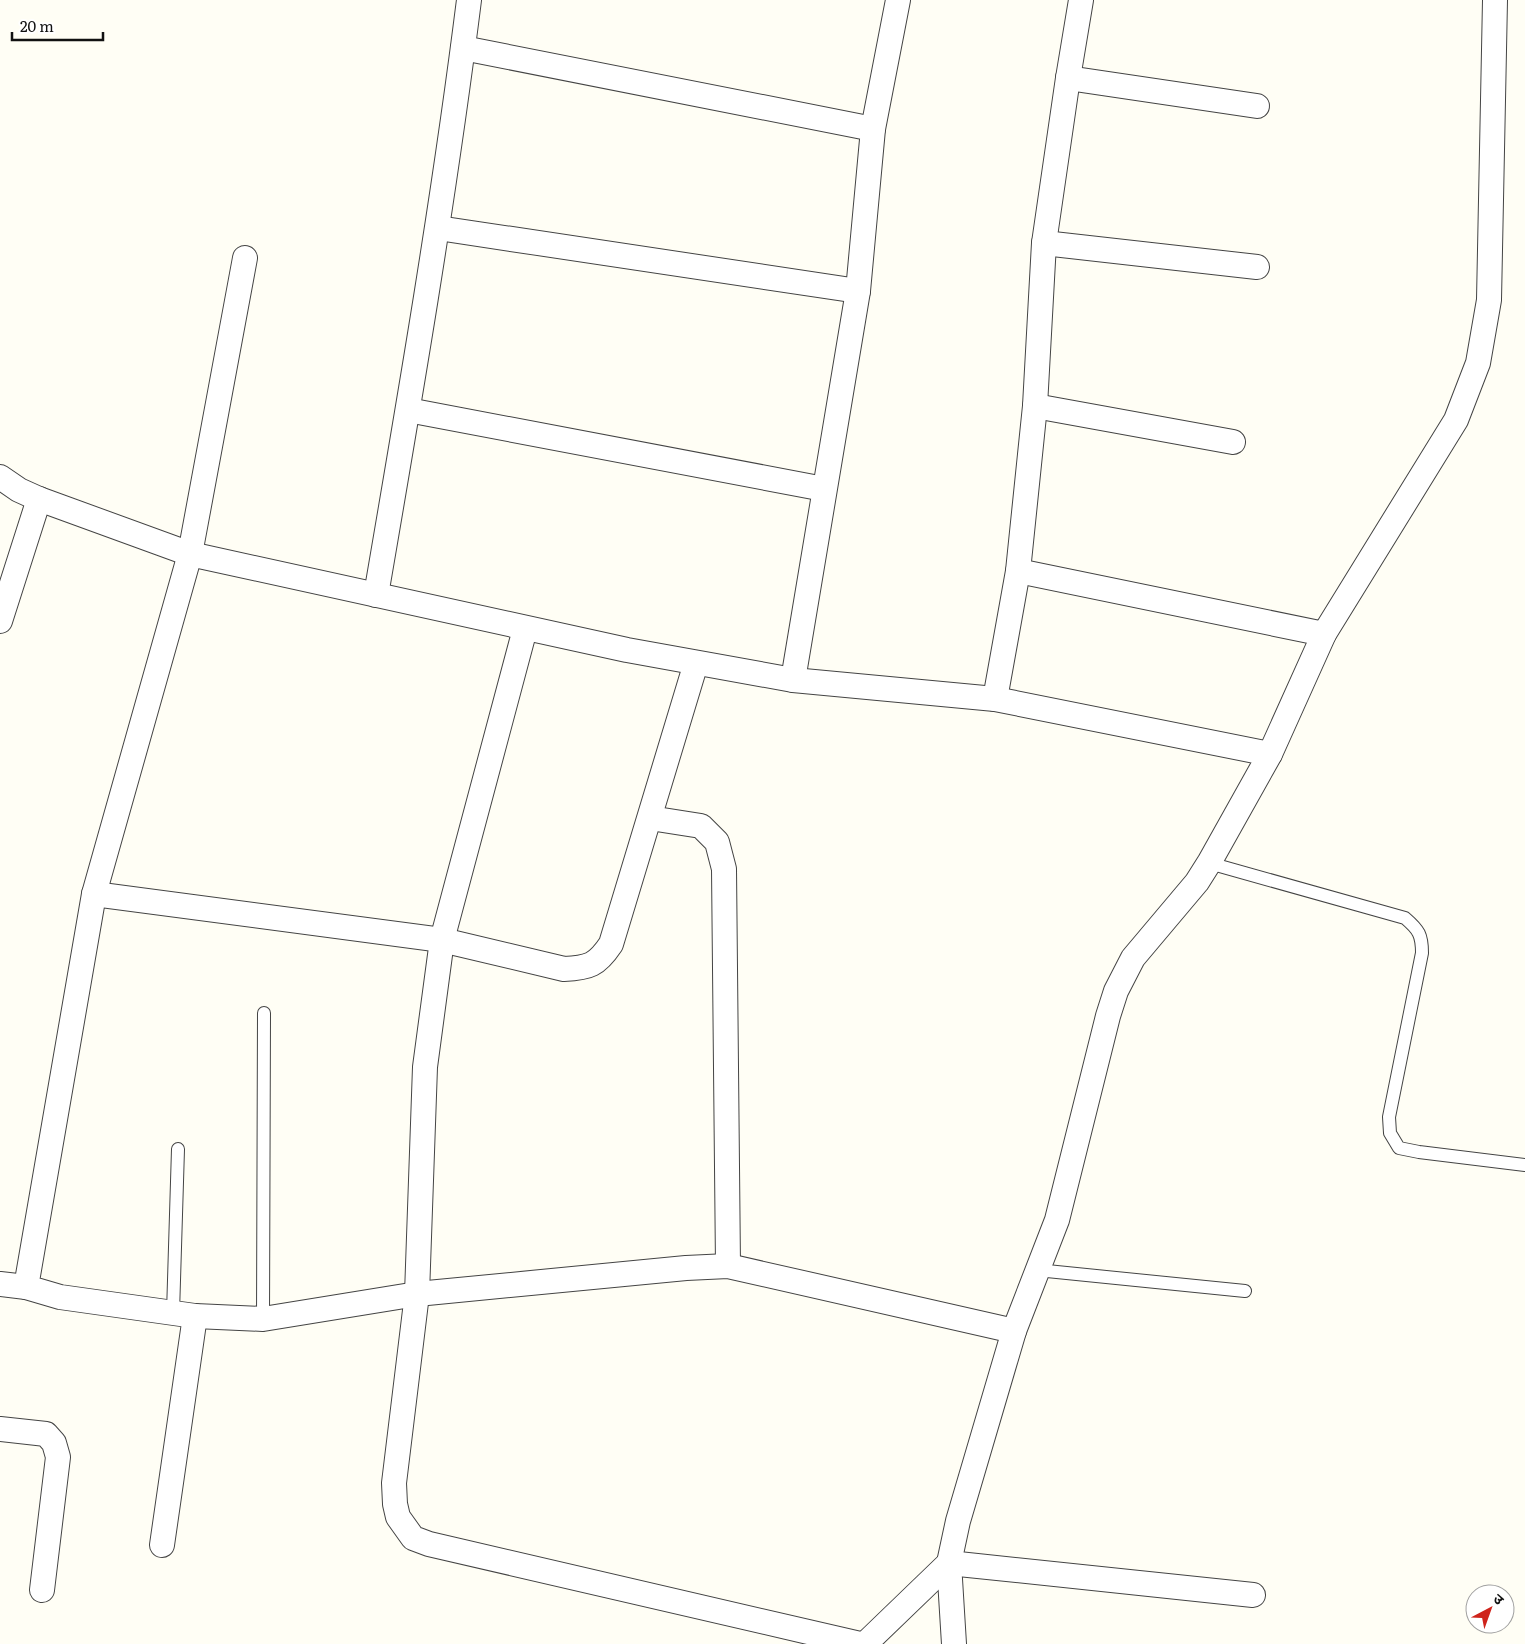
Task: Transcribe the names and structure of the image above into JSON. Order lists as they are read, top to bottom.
{
  "scale_bar": "20 m",
  "north": "top right"
}
